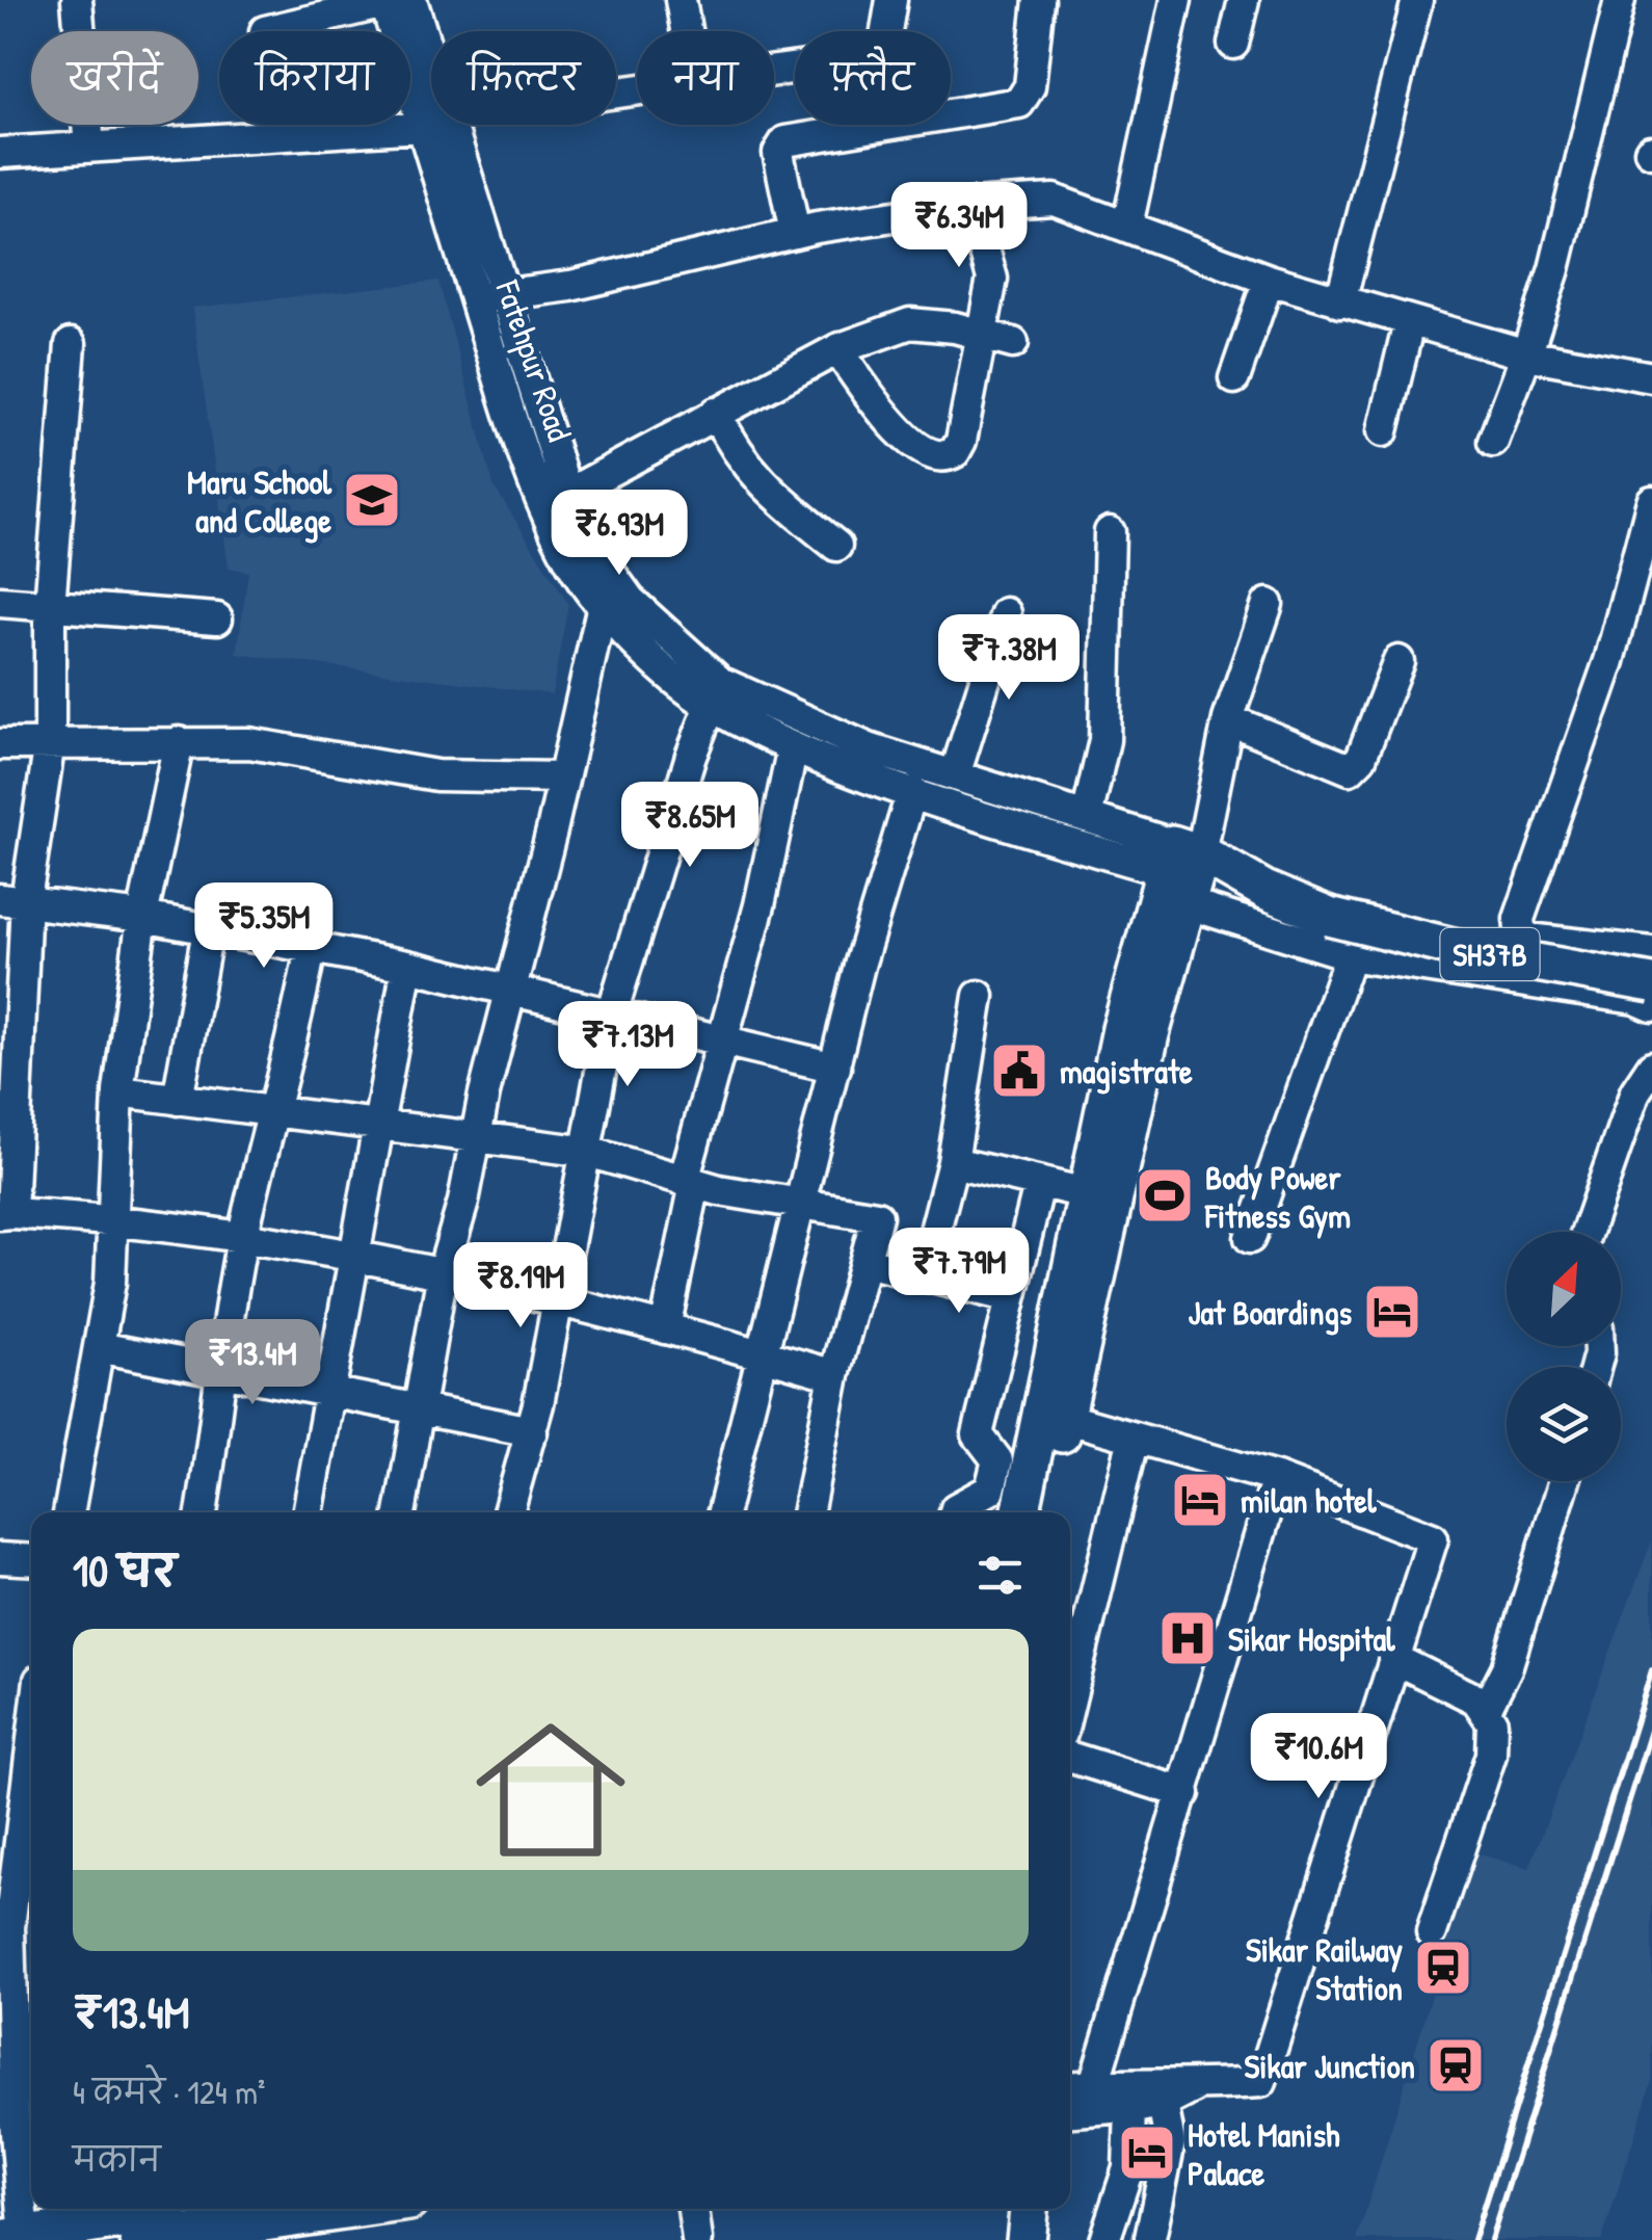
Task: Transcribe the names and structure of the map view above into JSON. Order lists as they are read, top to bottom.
{
  "streets": {
    "main road": ["SH37B"],
    "street": ["Fatehpur Road"]
  },
  "crossings": [
    ["Fatehpur Road", "SH37B"]
  ],
  "places": {
    "school or university": ["Maru School and College"],
    "public building": ["magistrate"],
    "sports": ["Body Power Fitness Gym"],
    "hotel": ["Jat Boardings", "milan hotel", "Hotel Manish Palace"],
    "hospital": ["Sikar Hospital"],
    "station": ["Sikar Railway Station", "Sikar Junction"]
  },
  "north": "top right",
  "page": {
    "chip": [
      "खरीदें",
      "किराया",
      "फ़िल्टर",
      "नया",
      "फ़्लैट"
    ],
    "price": [
      "₹6.34M",
      "₹6.93M",
      "₹7.38M",
      "₹8.65M",
      "₹5.35M",
      "₹7.13M",
      "₹7.79M",
      "₹8.19M",
      "₹13.4M",
      "₹10.6M"
    ],
    "heading": "10 घर",
    "list": [
      {
        "name": "₹13.4M",
        "note": "4 कमरे · 124 m² · मकान"
      }
    ]
  }
}
